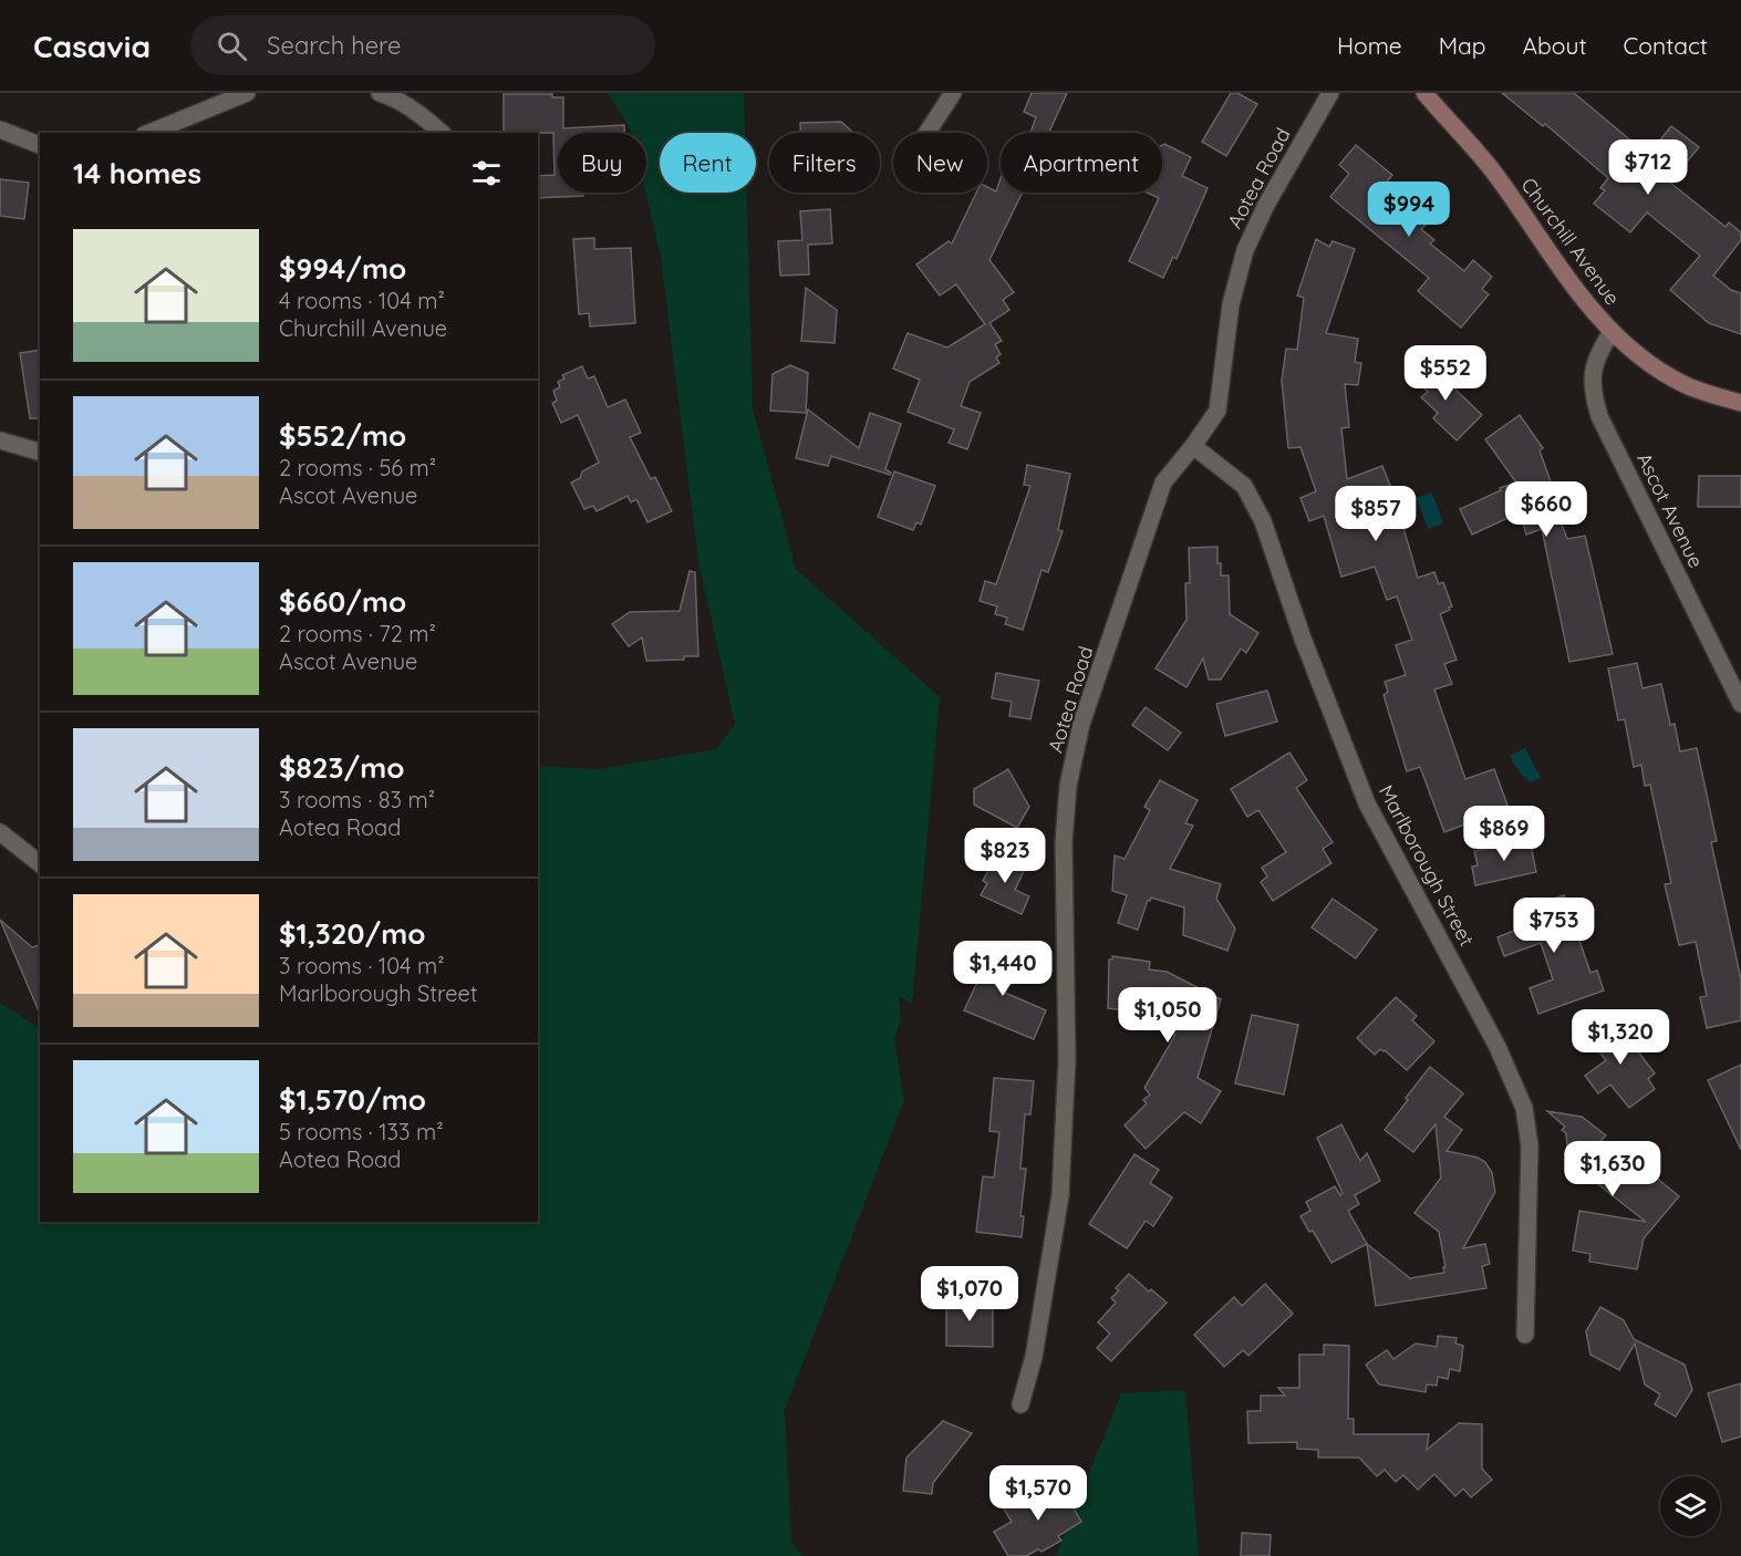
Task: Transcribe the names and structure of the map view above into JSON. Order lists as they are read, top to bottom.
{
  "streets": {
    "street": [
      "Aotea Road",
      "Churchill Avenue",
      "Ascot Avenue",
      "Marlborough Street"
    ]
  },
  "crossings": [
    ["Aotea Road", "Marlborough Street"],
    ["Churchill Avenue", "Ascot Avenue"]
  ],
  "page": {
    "header": "Casavia",
    "search": "Search here",
    "nav": [
      "Home",
      "Map",
      "About",
      "Contact"
    ],
    "chip": [
      "Buy",
      "Rent",
      "Filters",
      "New",
      "Apartment"
    ],
    "heading": "14 homes",
    "price": [
      "$712",
      "$994",
      "$552",
      "$660",
      "$857",
      "$869",
      "$823",
      "$753",
      "$1,440",
      "$1,050",
      "$1,320",
      "$1,630",
      "$1,070",
      "$1,570"
    ],
    "list": [
      {
        "name": "$994/mo",
        "note": "4 rooms · 104 m² · Churchill Avenue"
      },
      {
        "name": "$552/mo",
        "note": "2 rooms · 56 m² · Ascot Avenue"
      },
      {
        "name": "$660/mo",
        "note": "2 rooms · 72 m² · Ascot Avenue"
      },
      {
        "name": "$823/mo",
        "note": "3 rooms · 83 m² · Aotea Road"
      },
      {
        "name": "$1,320/mo",
        "note": "3 rooms · 104 m² · Marlborough Street"
      },
      {
        "name": "$1,570/mo",
        "note": "5 rooms · 133 m² · Aotea Road"
      }
    ]
  }
}
